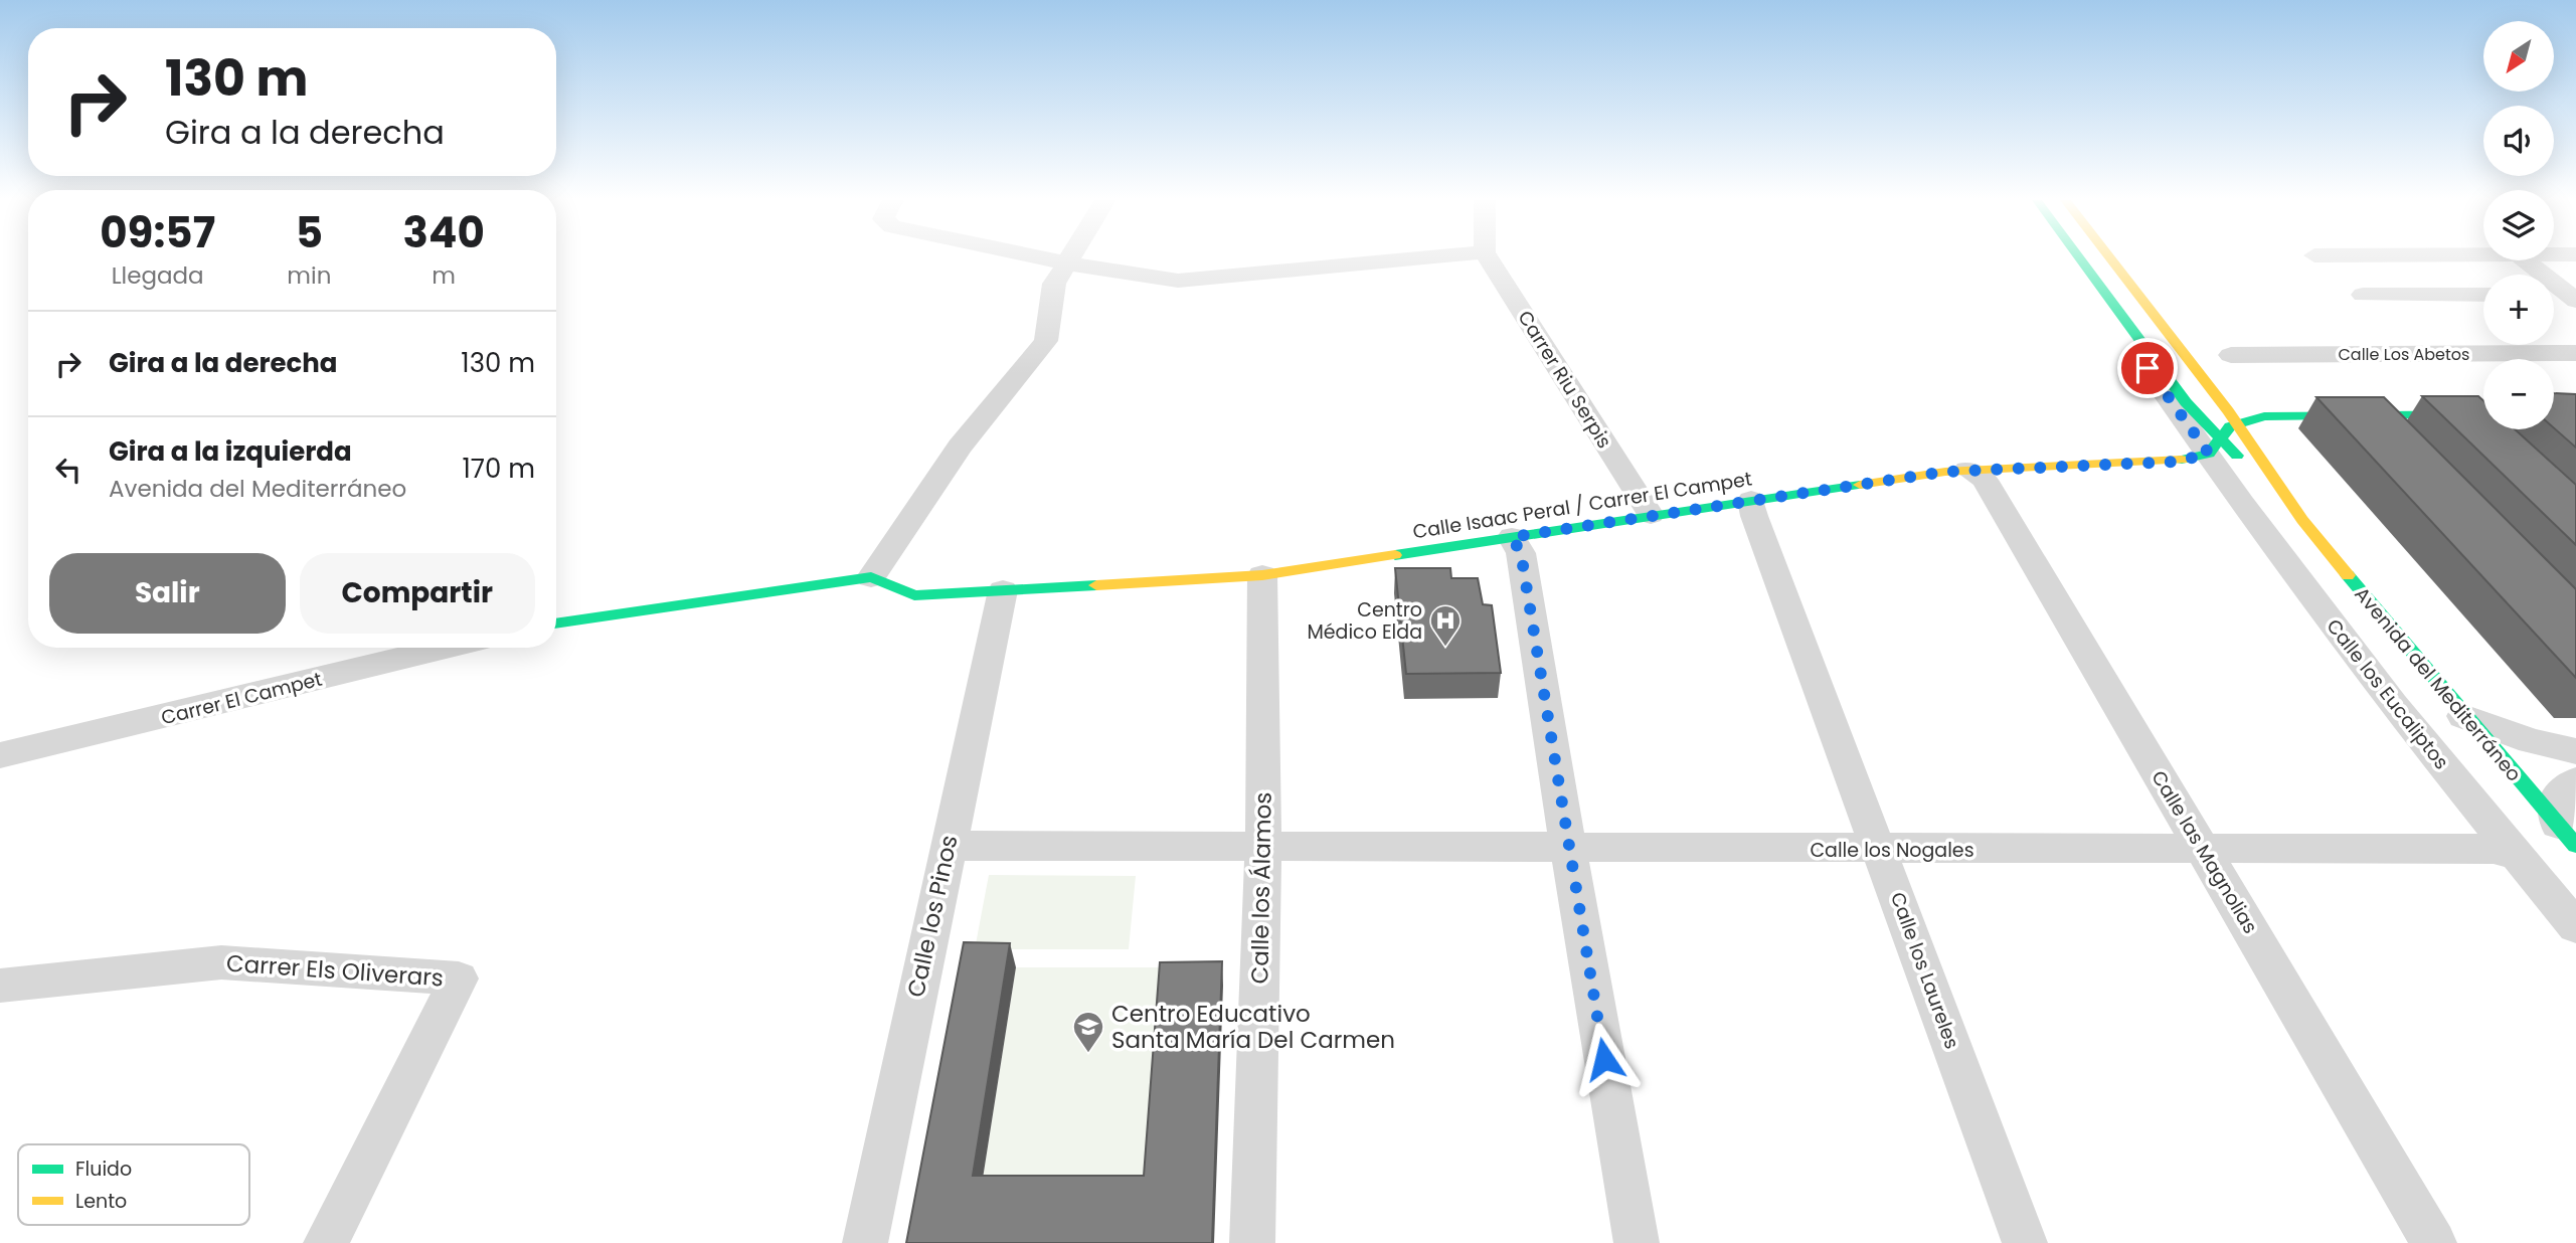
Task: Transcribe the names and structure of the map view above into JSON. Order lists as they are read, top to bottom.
{
  "streets": {
    "street": [
      "Calle Los Abetos",
      "Carrer Riu Serpis",
      "Calle Isaac Peral / Carrer El Campet",
      "Avenida del Mediterráneo",
      "Calle los Eucaliptos",
      "Carrer El Campet",
      "Calle los Nogales",
      "Calle las Magnolias",
      "Calle los Álamos",
      "Calle los Pinos",
      "Carrer Els Oliverars",
      "Calle los Laureles"
    ]
  },
  "crossings": [
    ["Carrer Riu Serpis", "Calle Isaac Peral / Carrer El Campet"],
    ["Calle Isaac Peral / Carrer El Campet", "Avenida del Mediterráneo"],
    ["Calle Isaac Peral / Carrer El Campet", "Calle los Eucaliptos"],
    ["Calle Isaac Peral / Carrer El Campet", "Calle las Magnolias"],
    ["Calle Isaac Peral / Carrer El Campet", "Calle los Álamos"],
    ["Calle Isaac Peral / Carrer El Campet", "Calle los Pinos"],
    ["Calle Isaac Peral / Carrer El Campet", "Calle los Laureles"],
    ["Avenida del Mediterráneo", "Calle los Eucaliptos"],
    ["Calle los Eucaliptos", "Calle los Nogales"],
    ["Calle los Nogales", "Calle las Magnolias"],
    ["Calle los Nogales", "Calle los Álamos"],
    ["Calle los Nogales", "Calle los Pinos"],
    ["Calle los Nogales", "Calle los Laureles"]
  ],
  "places": {
    "hospital": ["Centro Médico Elda"],
    "school or university": ["Centro Educativo Santa María Del Carmen"]
  },
  "legend": ["Fluido", "Lento"],
  "north": "bottom left",
  "page": {
    "map_buttons": ["+", "−"],
    "turn": ["130 m", "Gira a la derecha"],
    "eta": [
      "09:57",
      "Llegada",
      "5",
      "min",
      "340",
      "m"
    ],
    "list": [
      {
        "name": "Gira a la derecha",
        "value": "130 m"
      },
      {
        "name": "Gira a la izquierda",
        "note": "Avenida del Mediterráneo",
        "value": "170 m"
      }
    ],
    "buttons": ["Salir", "Compartir"]
  }
}
